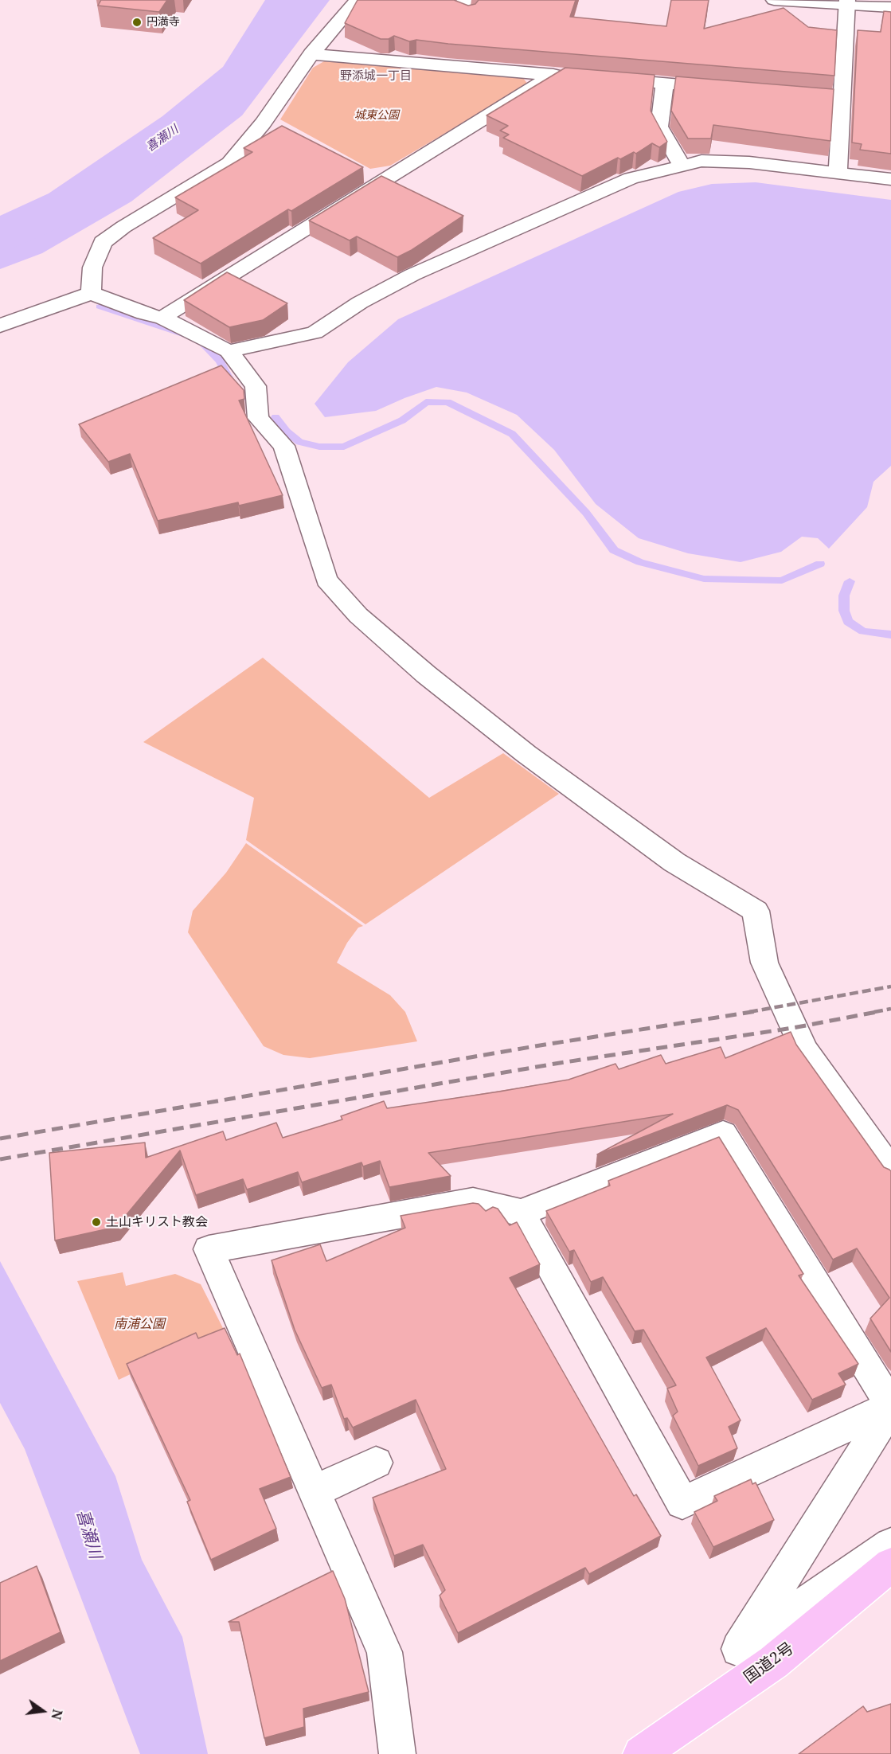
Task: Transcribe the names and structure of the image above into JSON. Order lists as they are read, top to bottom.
{
  "streets": {
    "highway": ["国道2号"]
  },
  "districts": ["野添城一丁目"],
  "water": ["喜瀬川"],
  "parks": ["城東公園", "南浦公園"],
  "places": ["円満寺", "土山キリスト教会"],
  "north": "right"
}
